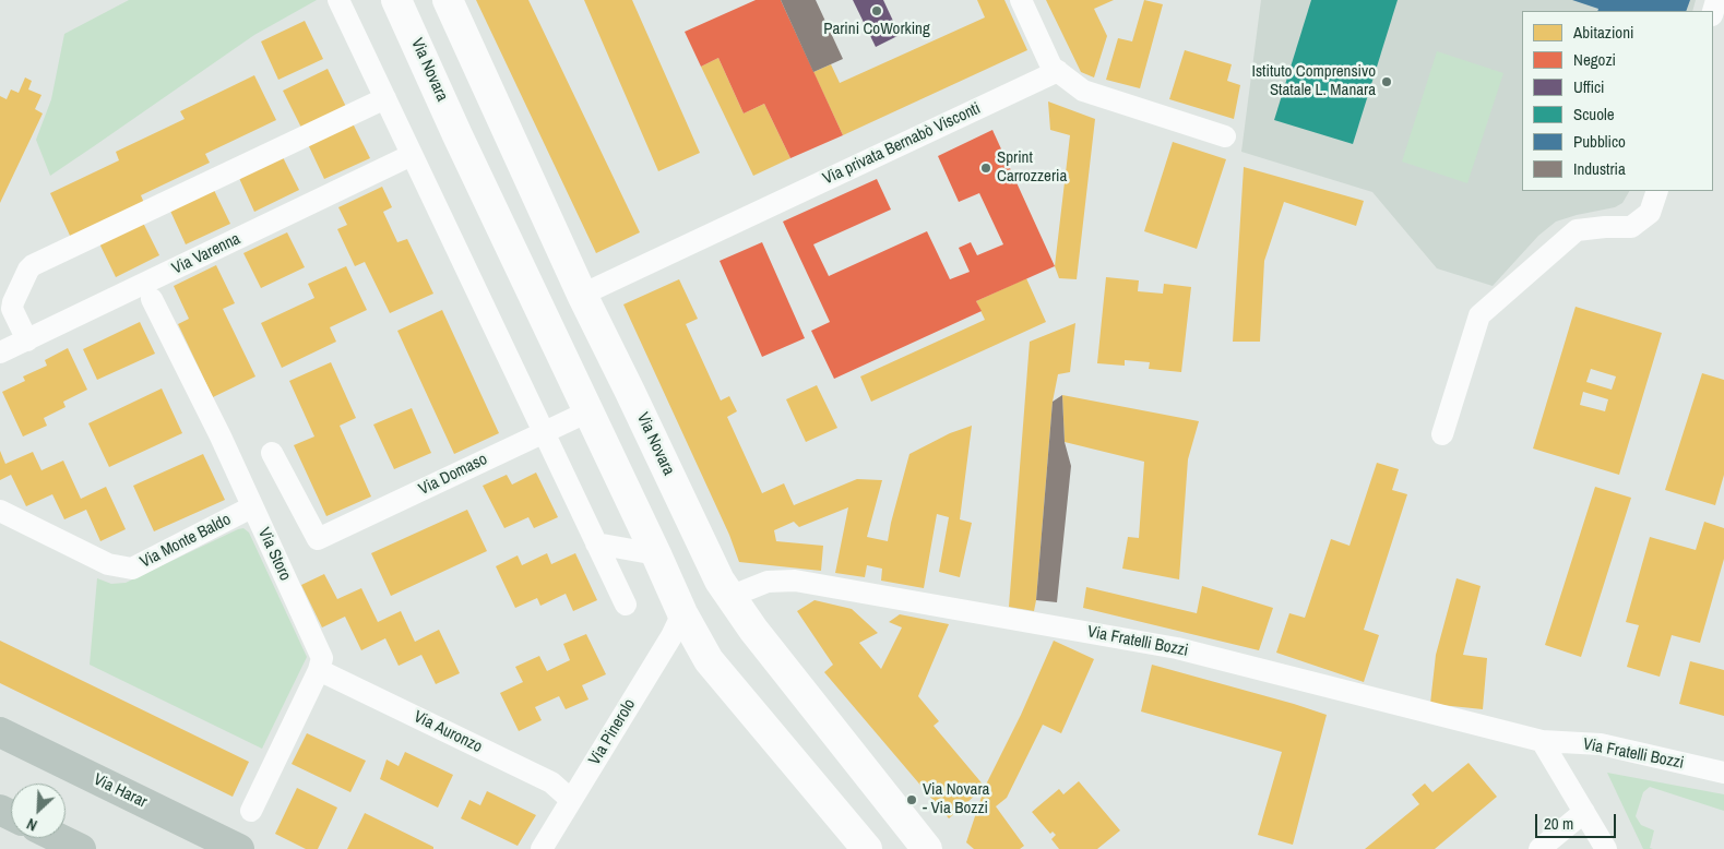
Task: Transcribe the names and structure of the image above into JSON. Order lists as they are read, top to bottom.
{
  "streets": {
    "main road": ["Via Harar"],
    "street": [
      "Via Novara",
      "Via privata Bernabò Visconti",
      "Via Varenna",
      "Via Domaso",
      "Via Monte Baldo",
      "Via Storo",
      "Via Fratelli Bozzi",
      "Via Auronzo",
      "Via Pinerolo"
    ]
  },
  "crossings": [
    ["Via Novara", "Via privata Bernabò Visconti"],
    ["Via Novara", "Via Domaso"],
    ["Via Novara", "Via Fratelli Bozzi"],
    ["Via Novara", "Via Pinerolo"],
    ["Via Varenna", "Via Storo"],
    ["Via Monte Baldo", "Via Storo"],
    ["Via Storo", "Via Auronzo"],
    ["Via Auronzo", "Via Pinerolo"]
  ],
  "places": [
    "Parini CoWorking",
    "Istituto Comprensivo Statale L. Manara",
    "Sprint Carrozzeria",
    "Via Novara - Via Bozzi"
  ],
  "legend": [
    "Abitazioni",
    "Negozi",
    "Uffici",
    "Scuole",
    "Pubblico",
    "Industria"
  ],
  "scale_bar": "20 m",
  "north": "bottom left"
}
